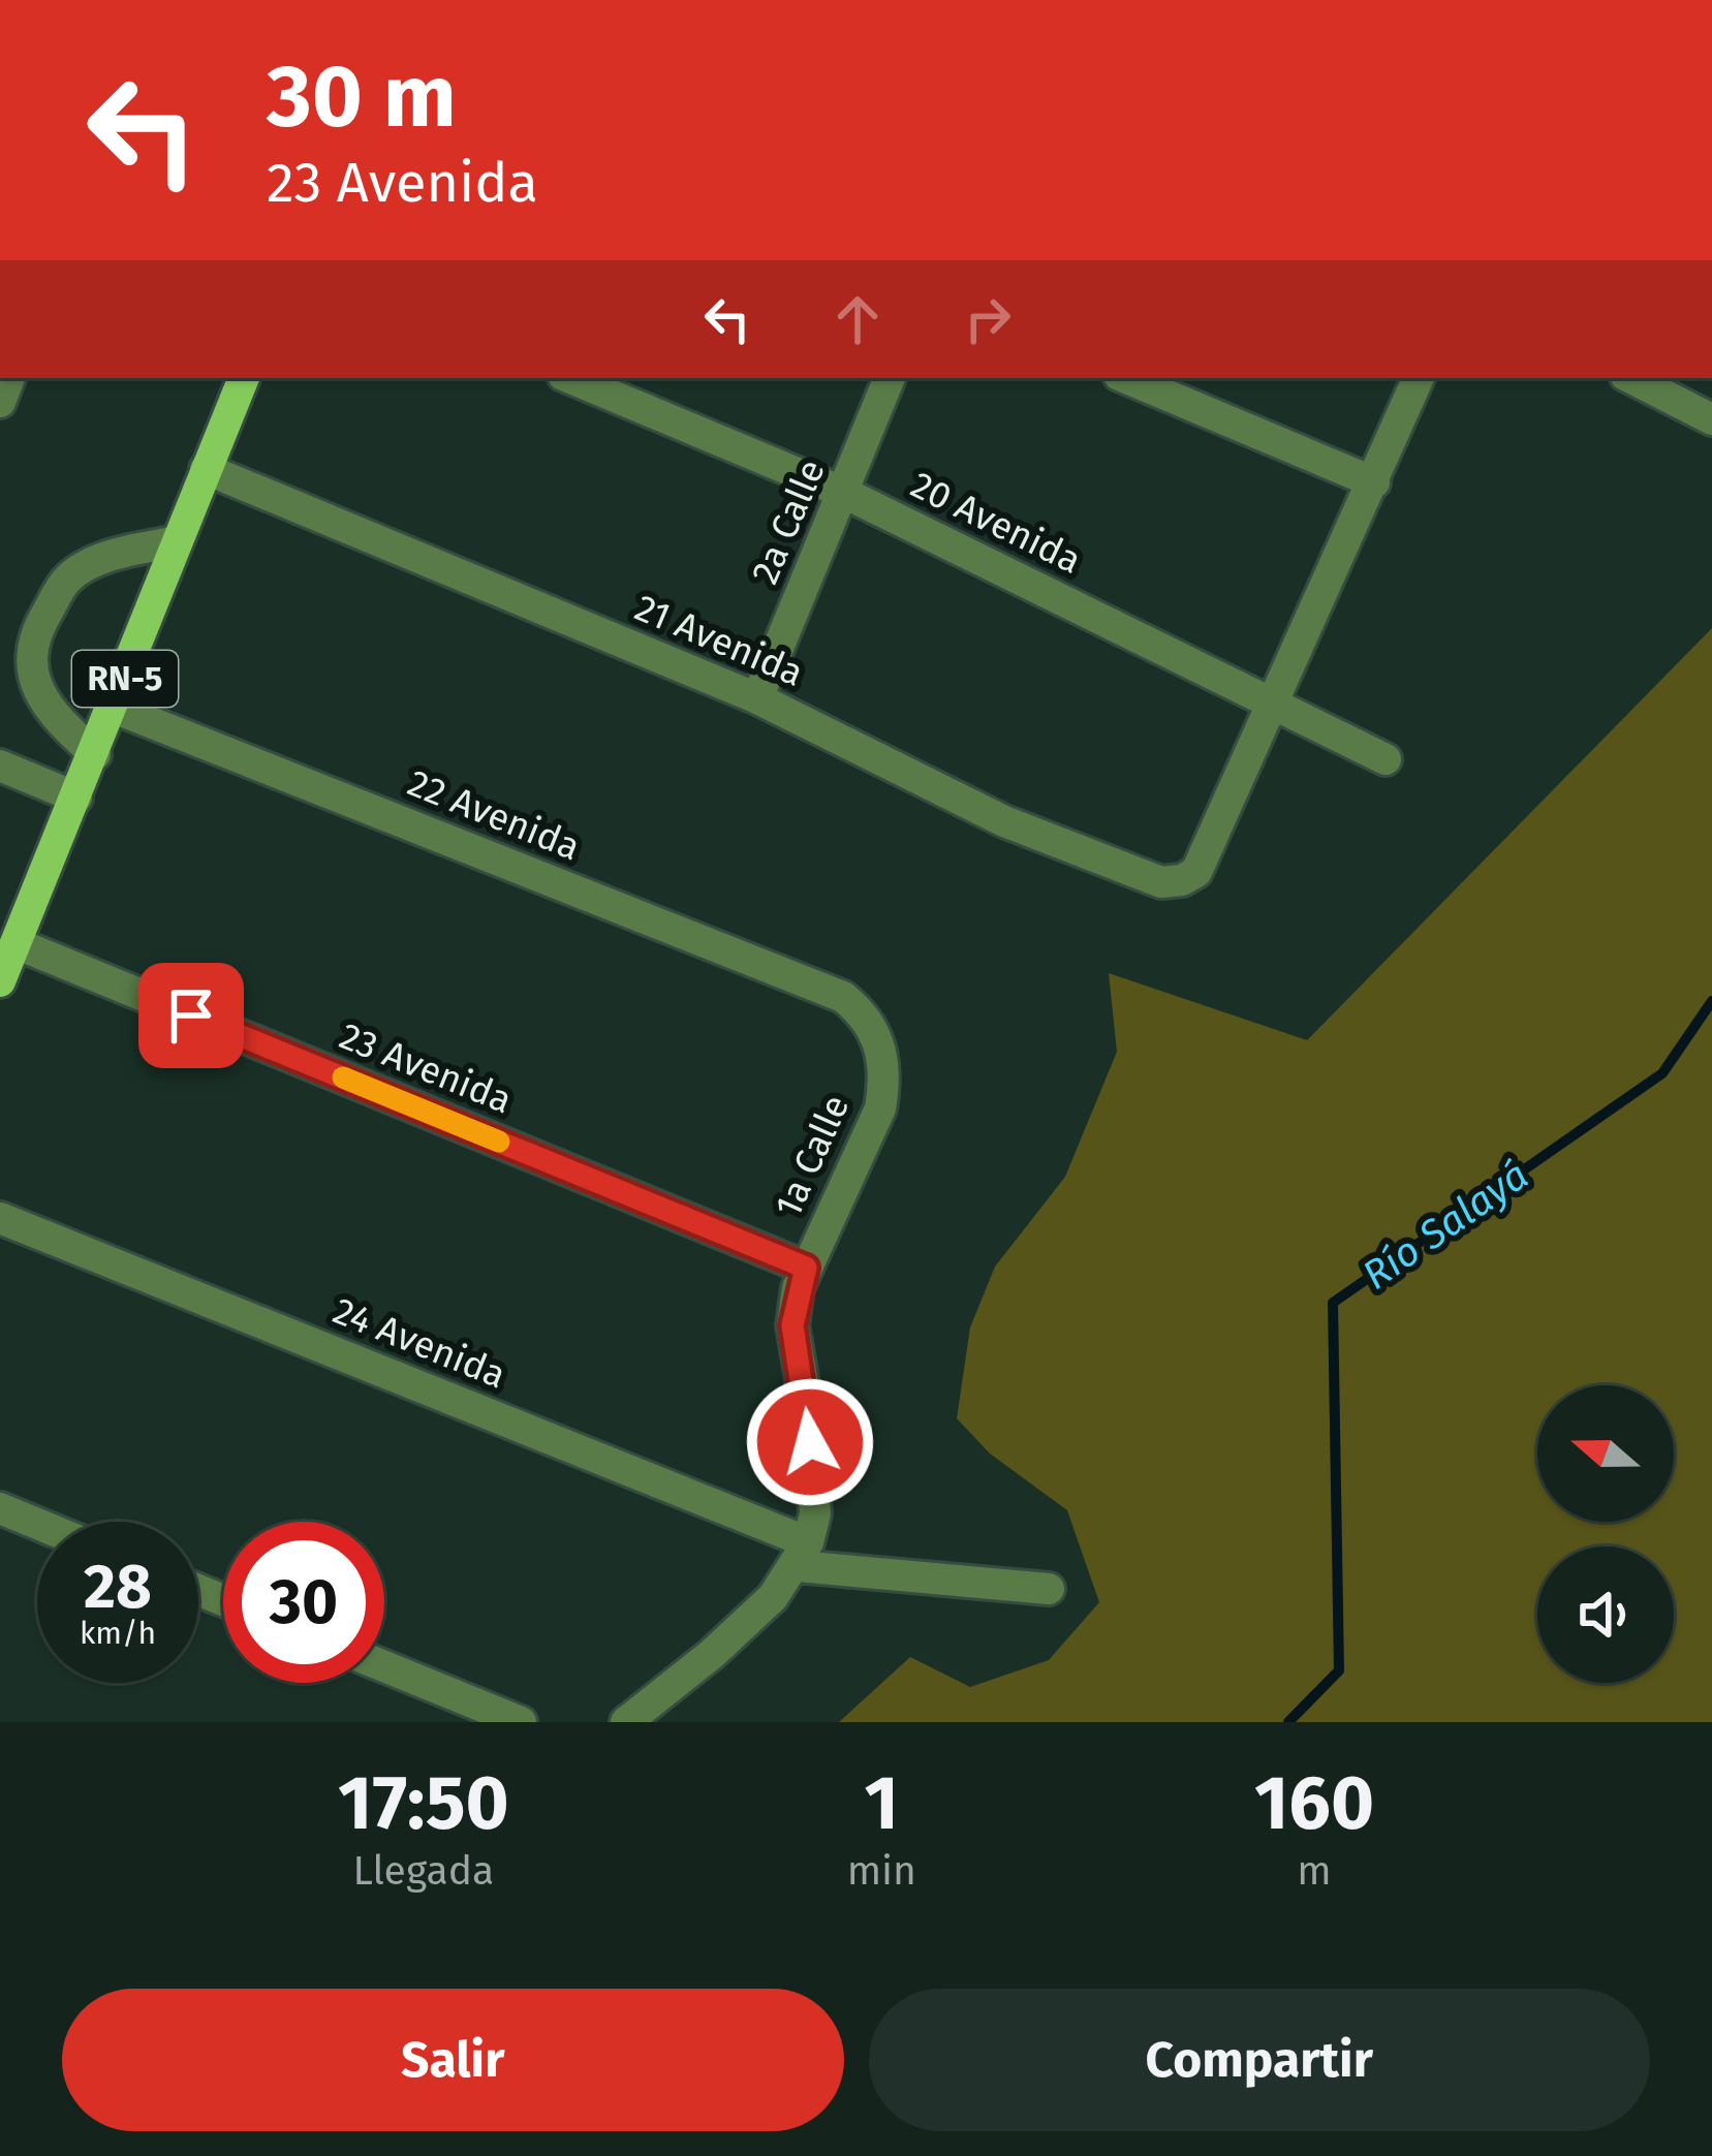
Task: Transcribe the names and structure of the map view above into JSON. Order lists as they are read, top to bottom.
{
  "streets": {
    "main road": ["RN-5"],
    "street": [
      "2a Calle",
      "20 Avenida",
      "21 Avenida",
      "22 Avenida",
      "23 Avenida",
      "1a Calle",
      "24 Avenida"
    ]
  },
  "crossings": [
    ["2a Calle", "20 Avenida"],
    ["2a Calle", "21 Avenida"],
    ["20 Avenida", "21 Avenida"],
    ["21 Avenida", "RN-5"],
    ["RN-5", "22 Avenida"],
    ["RN-5", "23 Avenida"],
    ["22 Avenida", "1a Calle"],
    ["23 Avenida", "1a Calle"],
    ["1a Calle", "24 Avenida"]
  ],
  "water": ["Río Salayá"],
  "north": "left",
  "page": {
    "turn": ["30 m", "23 Avenida"],
    "speed": "28 km/h",
    "limit": "30",
    "eta": [
      "17:50",
      "Llegada",
      "1",
      "min",
      "160",
      "m"
    ],
    "buttons": ["Salir", "Compartir"]
  }
}
